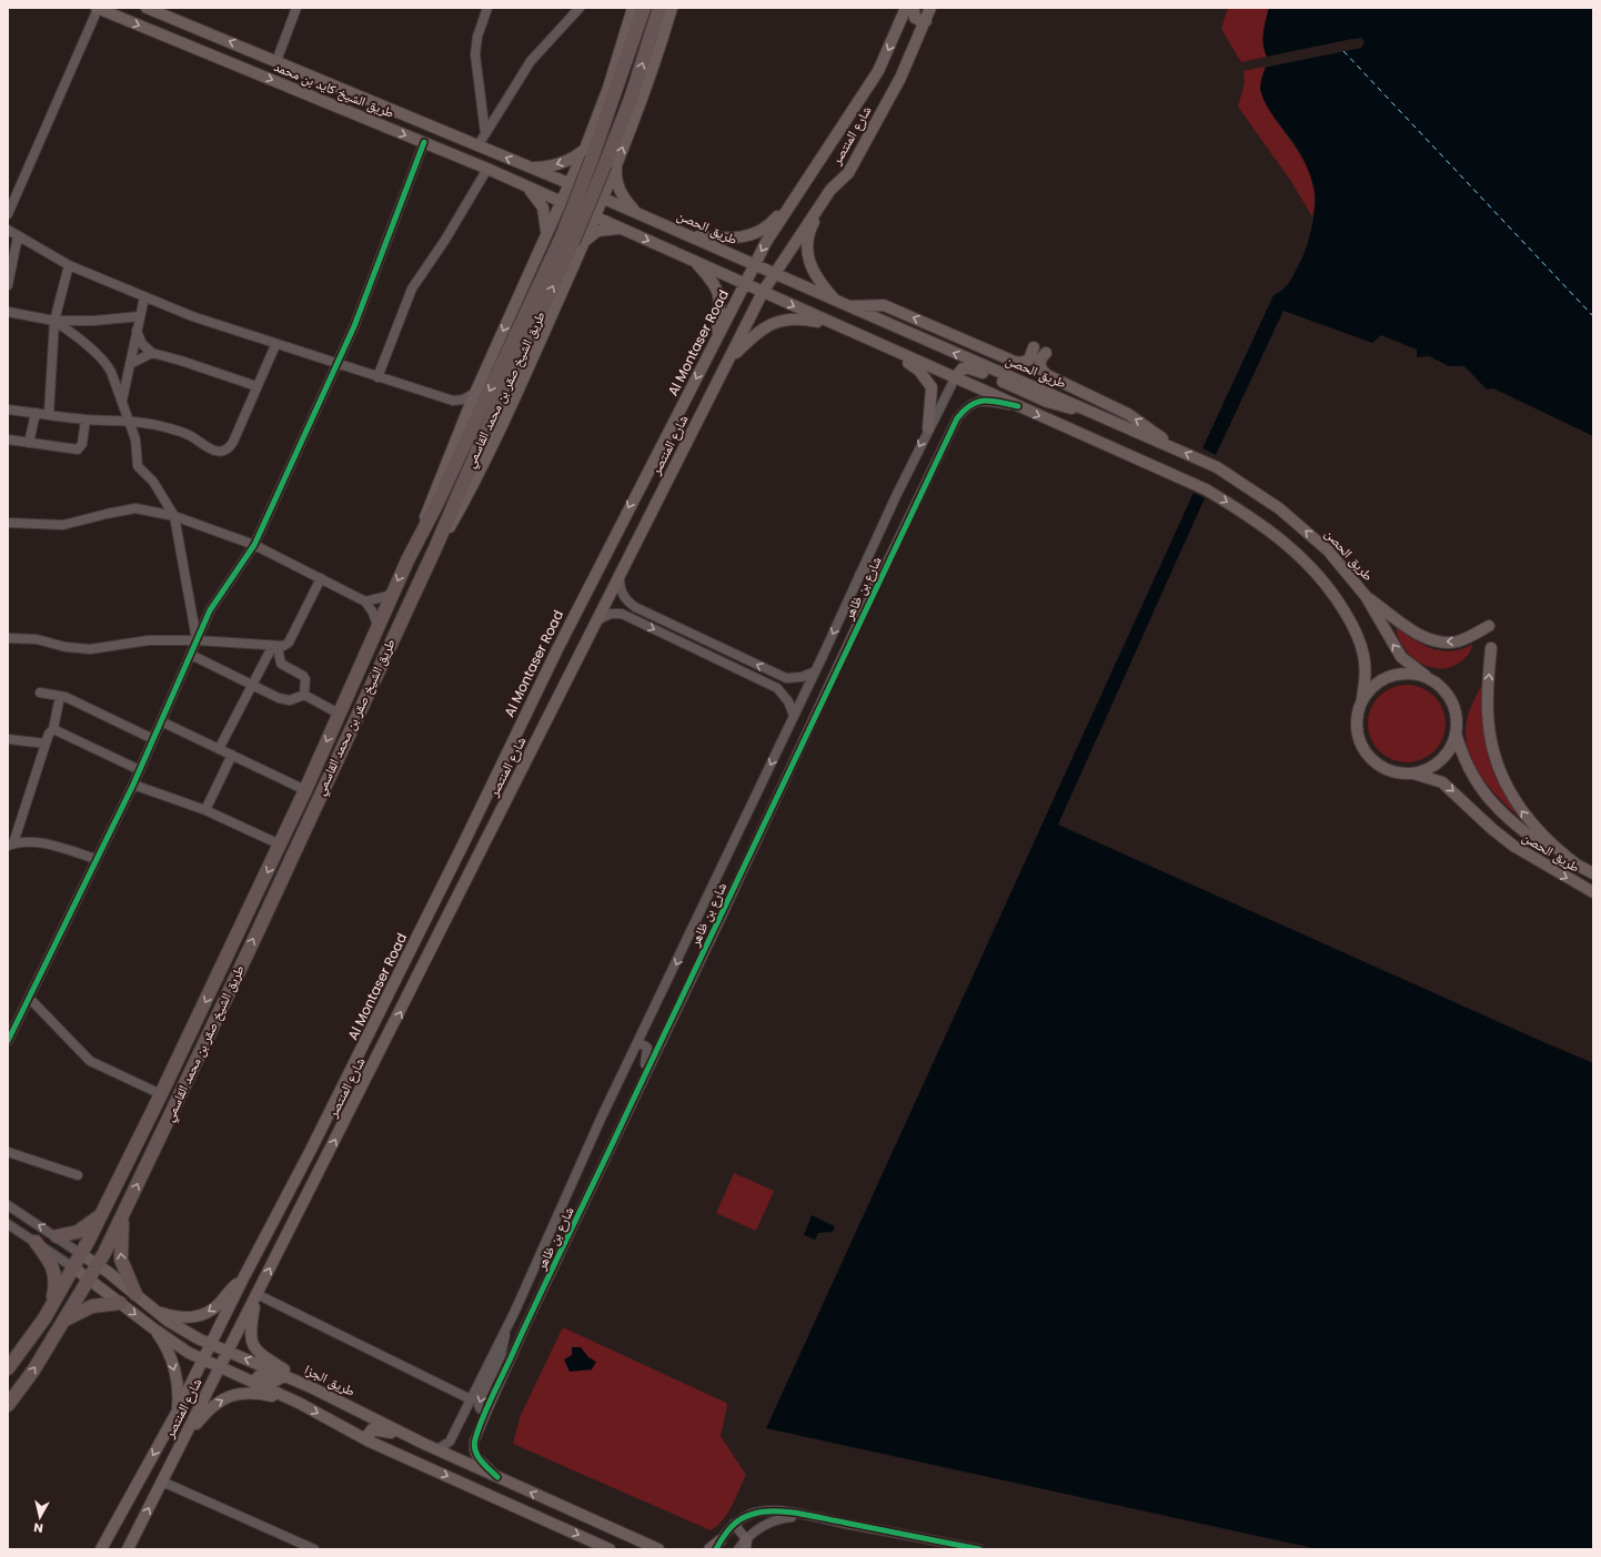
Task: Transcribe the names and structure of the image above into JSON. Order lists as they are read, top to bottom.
{
  "streets": {
    "highway": ["طريق الشيخ صقر بن محمد القاسمي"],
    "main road": [
      "طريق الشيخ كايد بن محمد",
      "شارع المنتصر",
      "طريق الحصن",
      "Al Montaser Road",
      "طريق الجزا"
    ],
    "street": ["شارع بن ظاهر"]
  },
  "crossings": [
    ["طريق الشيخ كايد بن محمد", "طريق الحصن"],
    ["شارع المنتصر", "طريق الحصن"],
    ["شارع المنتصر", "Al Montaser Road"],
    ["شارع المنتصر", "طريق الجزا"],
    ["طريق الحصن", "Al Montaser Road"],
    ["Al Montaser Road", "طريق الجزا"],
    ["طريق الشيخ صقر بن محمد القاسمي", "طريق الجزا"],
    ["شارع بن ظاهر", "طريق الجزا"]
  ],
  "one_way": ["Al Montaser Road"],
  "north": "bottom"
}
